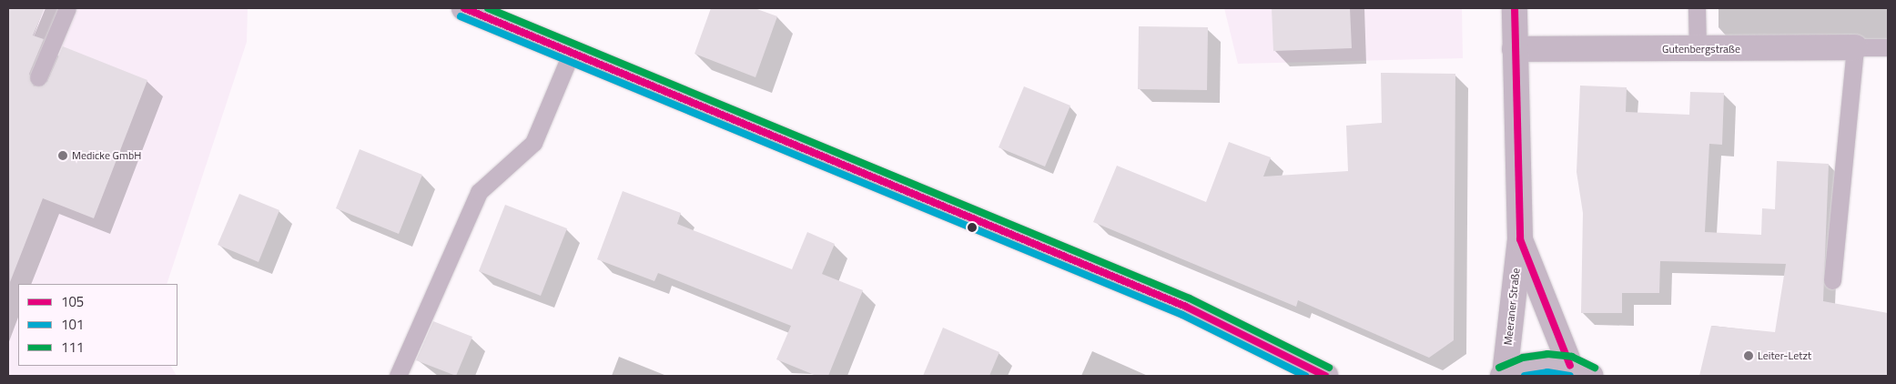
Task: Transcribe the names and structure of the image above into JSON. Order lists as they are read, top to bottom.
{
  "streets": {
    "street": ["Gutenbergstraße", "Meeraner Straße"]
  },
  "crossings": [
    ["Gutenbergstraße", "Meeraner Straße"]
  ],
  "places": ["Medicke GmbH", "Leiter-Letzt"],
  "lines": ["transit line 105", "transit line 111", "transit line 101"],
  "legend": ["105", "101", "111"]
}
